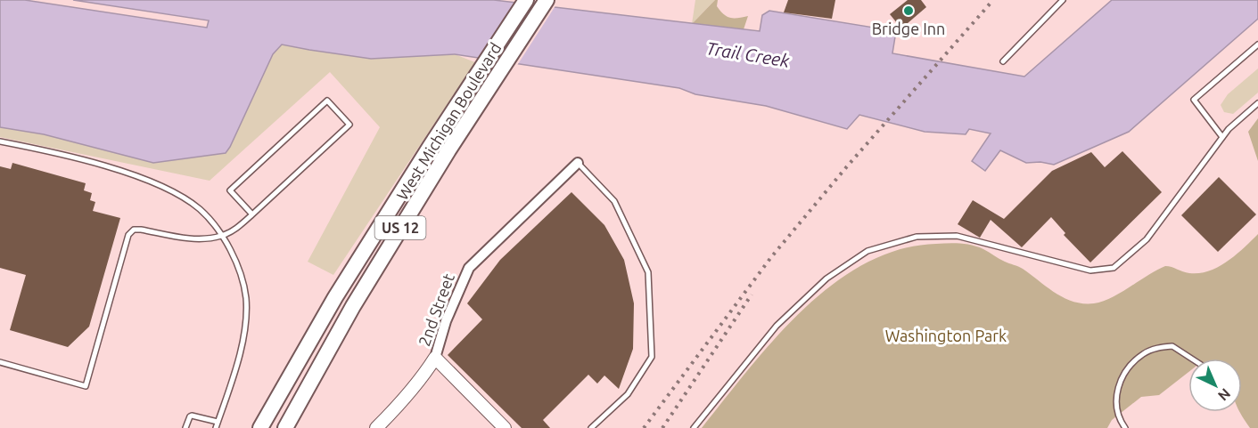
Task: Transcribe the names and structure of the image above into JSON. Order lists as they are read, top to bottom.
{
  "streets": {
    "main road": ["West Michigan Boulevard", "US 12"],
    "street": ["2nd Street"]
  },
  "water": ["Trail Creek"],
  "parks": ["Washington Park"],
  "places": ["Bridge Inn"],
  "north": "bottom right"
}
